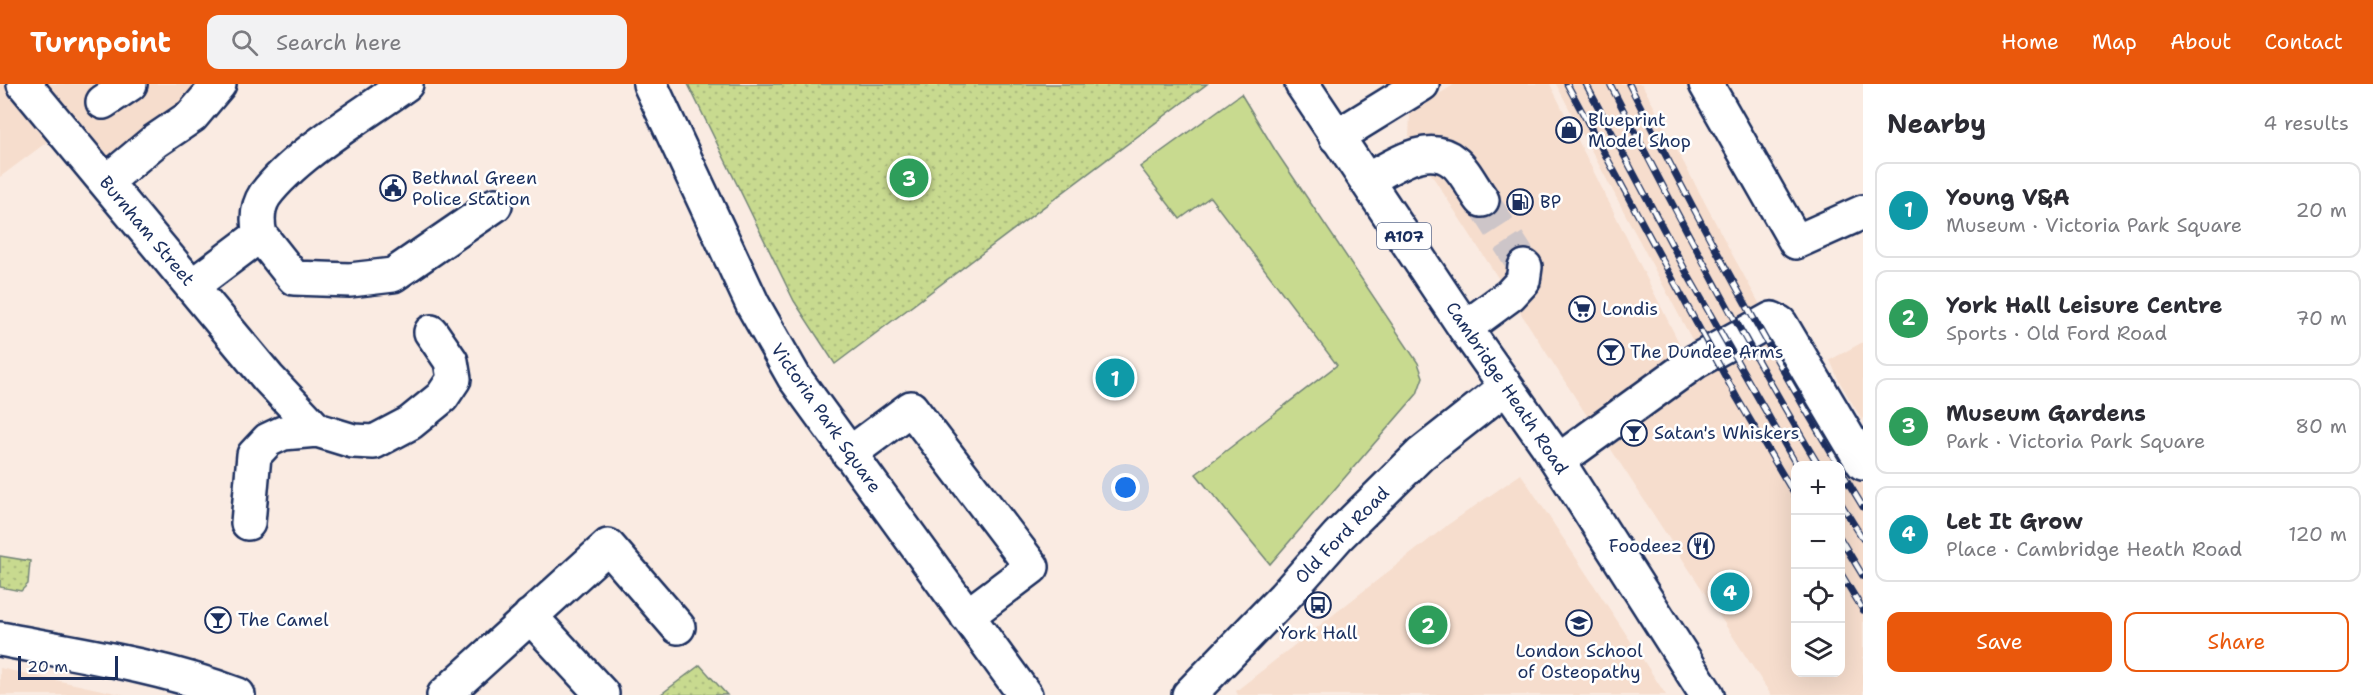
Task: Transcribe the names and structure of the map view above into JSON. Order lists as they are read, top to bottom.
{
  "streets": {
    "street": [
      "Burnham Street",
      "A107",
      "Cambridge Heath Road",
      "Victoria Park Square",
      "Old Ford Road"
    ]
  },
  "crossings": [
    ["Cambridge Heath Road", "Old Ford Road"]
  ],
  "places": {
    "shop": ["Blueprint Model Shop"],
    "public building": ["Bethnal Green Police Station"],
    "fuel station": ["BP"],
    "supermarket": ["Londis"],
    "bar": ["The Dundee Arms", "Satan's Whiskers", "The Camel"],
    "restaurant": ["Foodeez"],
    "bus stop": ["York Hall"],
    "school or university": ["London School of Osteopathy"]
  },
  "scale_bar": "20 m",
  "page": {
    "header": "Turnpoint",
    "search": "Search here",
    "nav": [
      "Home",
      "Map",
      "About",
      "Contact"
    ],
    "heading": ["Nearby", "4 results"],
    "pins": [
      "3",
      "1",
      "4",
      "2"
    ],
    "list": [
      {
        "mark": "1",
        "name": "Young V&A",
        "note": "Museum · Victoria Park Square",
        "value": "20 m"
      },
      {
        "mark": "2",
        "name": "York Hall Leisure Centre",
        "note": "Sports · Old Ford Road",
        "value": "70 m"
      },
      {
        "mark": "3",
        "name": "Museum Gardens",
        "note": "Park · Victoria Park Square",
        "value": "80 m"
      },
      {
        "mark": "4",
        "name": "Let It Grow",
        "note": "Place · Cambridge Heath Road",
        "value": "120 m"
      }
    ],
    "map_buttons": ["+", "−"],
    "buttons": ["Save", "Share"],
    "scale": "20 m"
  }
}
